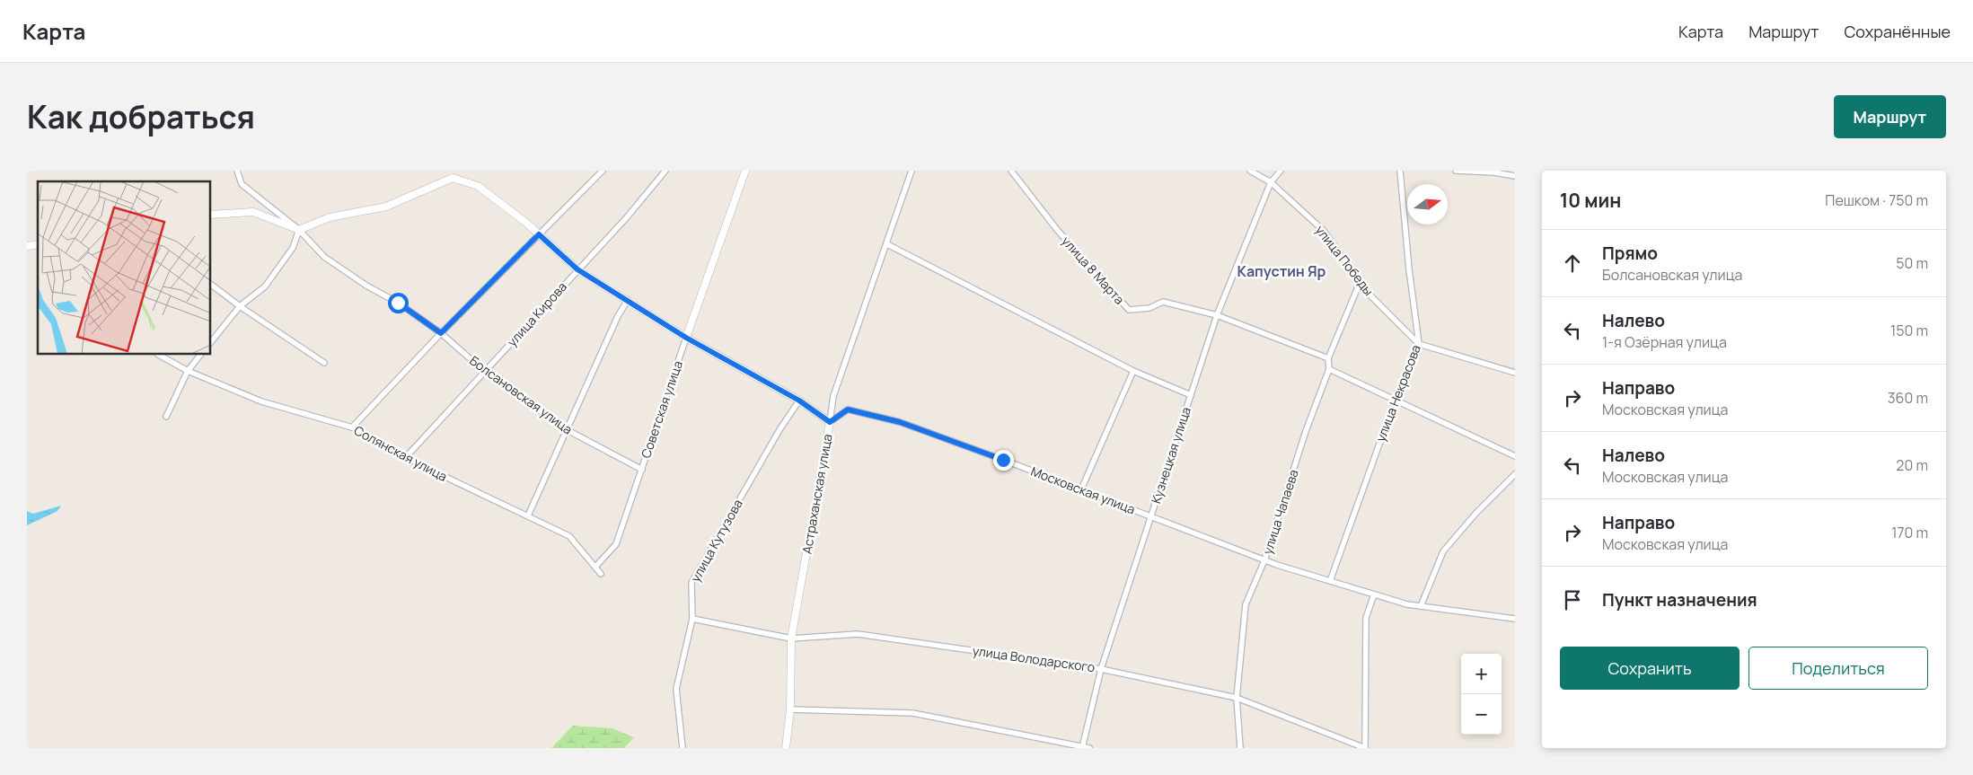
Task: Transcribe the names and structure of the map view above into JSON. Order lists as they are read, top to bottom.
{
  "streets": {
    "street": [
      "улица Победы",
      "улица 8 Марта",
      "улица Кирова",
      "улица Некрасова",
      "Болсановская улица",
      "Советская улица",
      "Солянская улица",
      "Кузнецкая улица",
      "Московская улица",
      "Астраханская улица",
      "улица Чапаева",
      "улица Кутузова",
      "улица Володарского"
    ]
  },
  "crossings": [
    ["улица Победы", "улица Некрасова"],
    ["улица Победы", "Кузнецкая улица"],
    ["улица Победы", "улица Чапаева"],
    ["улица 8 Марта", "Кузнецкая улица"],
    ["улица 8 Марта", "улица Чапаева"],
    ["улица Кирова", "Болсановская улица"],
    ["улица Кирова", "Солянская улица"],
    ["улица Некрасова", "Московская улица"],
    ["Болсановская улица", "Советская улица"],
    ["Советская улица", "Солянская улица"],
    ["Кузнецкая улица", "Московская улица"],
    ["Кузнецкая улица", "улица Володарского"],
    ["Московская улица", "Астраханская улица"],
    ["Московская улица", "улица Чапаева"],
    ["Астраханская улица", "улица Володарского"],
    ["улица Чапаева", "улица Володарского"],
    ["улица Кутузова", "улица Володарского"]
  ],
  "districts": ["Капустин Яр"],
  "north": "right",
  "page": {
    "header": "Карта",
    "nav": ["Карта", "Маршрут", "Сохранённые"],
    "title": "Как добраться",
    "buttons": [
      "Маршрут",
      ["Сохранить", "Поделиться"]
    ],
    "heading": ["10 мин", "Пешком · 750 m"],
    "list": [
      ["Прямо", "Болсановская улица", "50 m"],
      ["Налево", "1-я Озёрная улица", "150 m"],
      ["Направо", "Московская улица", "360 m"],
      ["Налево", "Московская улица", "20 m"],
      ["Направо", "Московская улица", "170 m"],
      "Пункт назначения"
    ],
    "map_buttons": ["+", "−"]
  }
}
